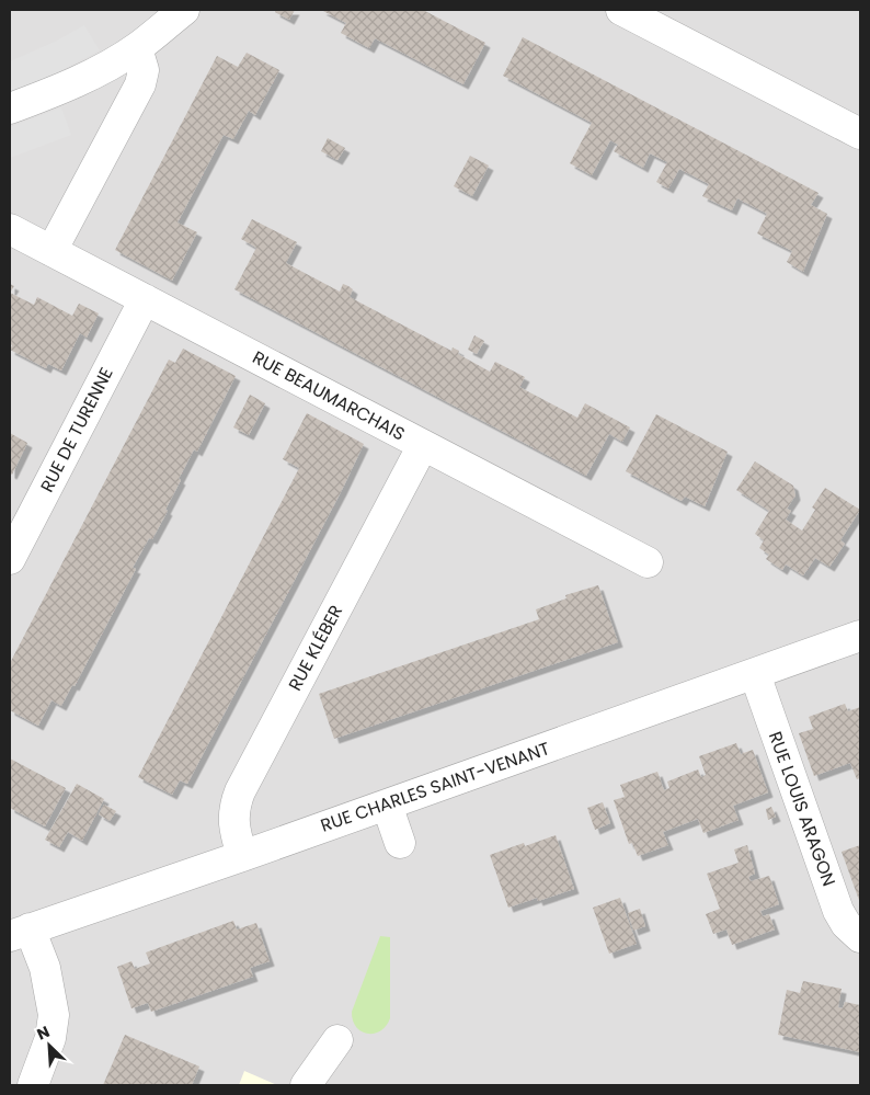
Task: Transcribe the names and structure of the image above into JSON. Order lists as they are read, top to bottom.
{
  "streets": {
    "street": [
      "RUE BEAUMARCHAIS",
      "RUE DE TURENNE",
      "RUE KLÉBER",
      "RUE CHARLES SAINT-VENANT",
      "RUE LOUIS ARAGON"
    ]
  },
  "crossings": [
    ["RUE BEAUMARCHAIS", "RUE DE TURENNE"],
    ["RUE BEAUMARCHAIS", "RUE KLÉBER"],
    ["RUE KLÉBER", "RUE CHARLES SAINT-VENANT"],
    ["RUE CHARLES SAINT-VENANT", "RUE LOUIS ARAGON"]
  ],
  "north": "top left"
}
